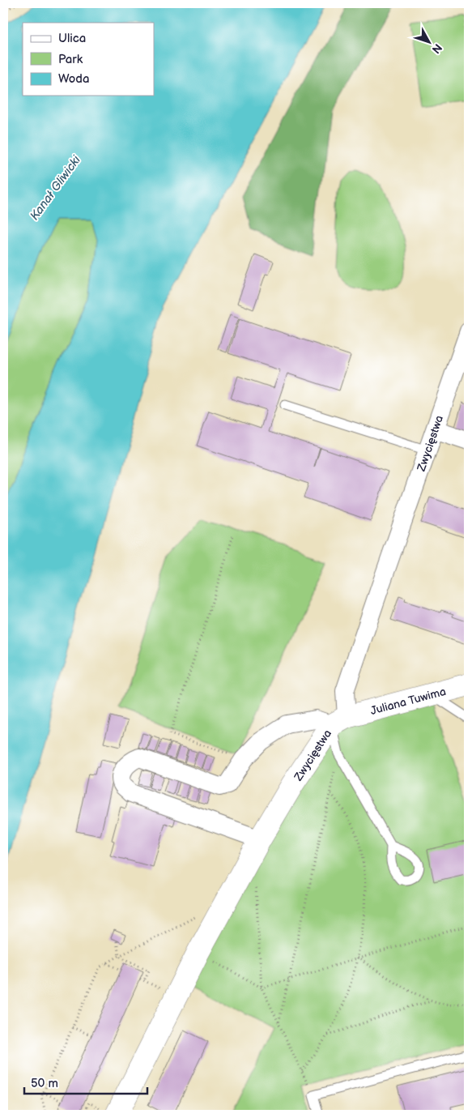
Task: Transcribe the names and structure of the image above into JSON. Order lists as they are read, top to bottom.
{
  "streets": {
    "street": ["Zwycięstwa", "Juliana Tuwima"]
  },
  "crossings": [
    ["Zwycięstwa", "Juliana Tuwima"]
  ],
  "water": ["Kanał Gliwicki"],
  "legend": ["Ulica", "Park", "Woda"],
  "scale_bar": "50 m",
  "north": "bottom right"
}
